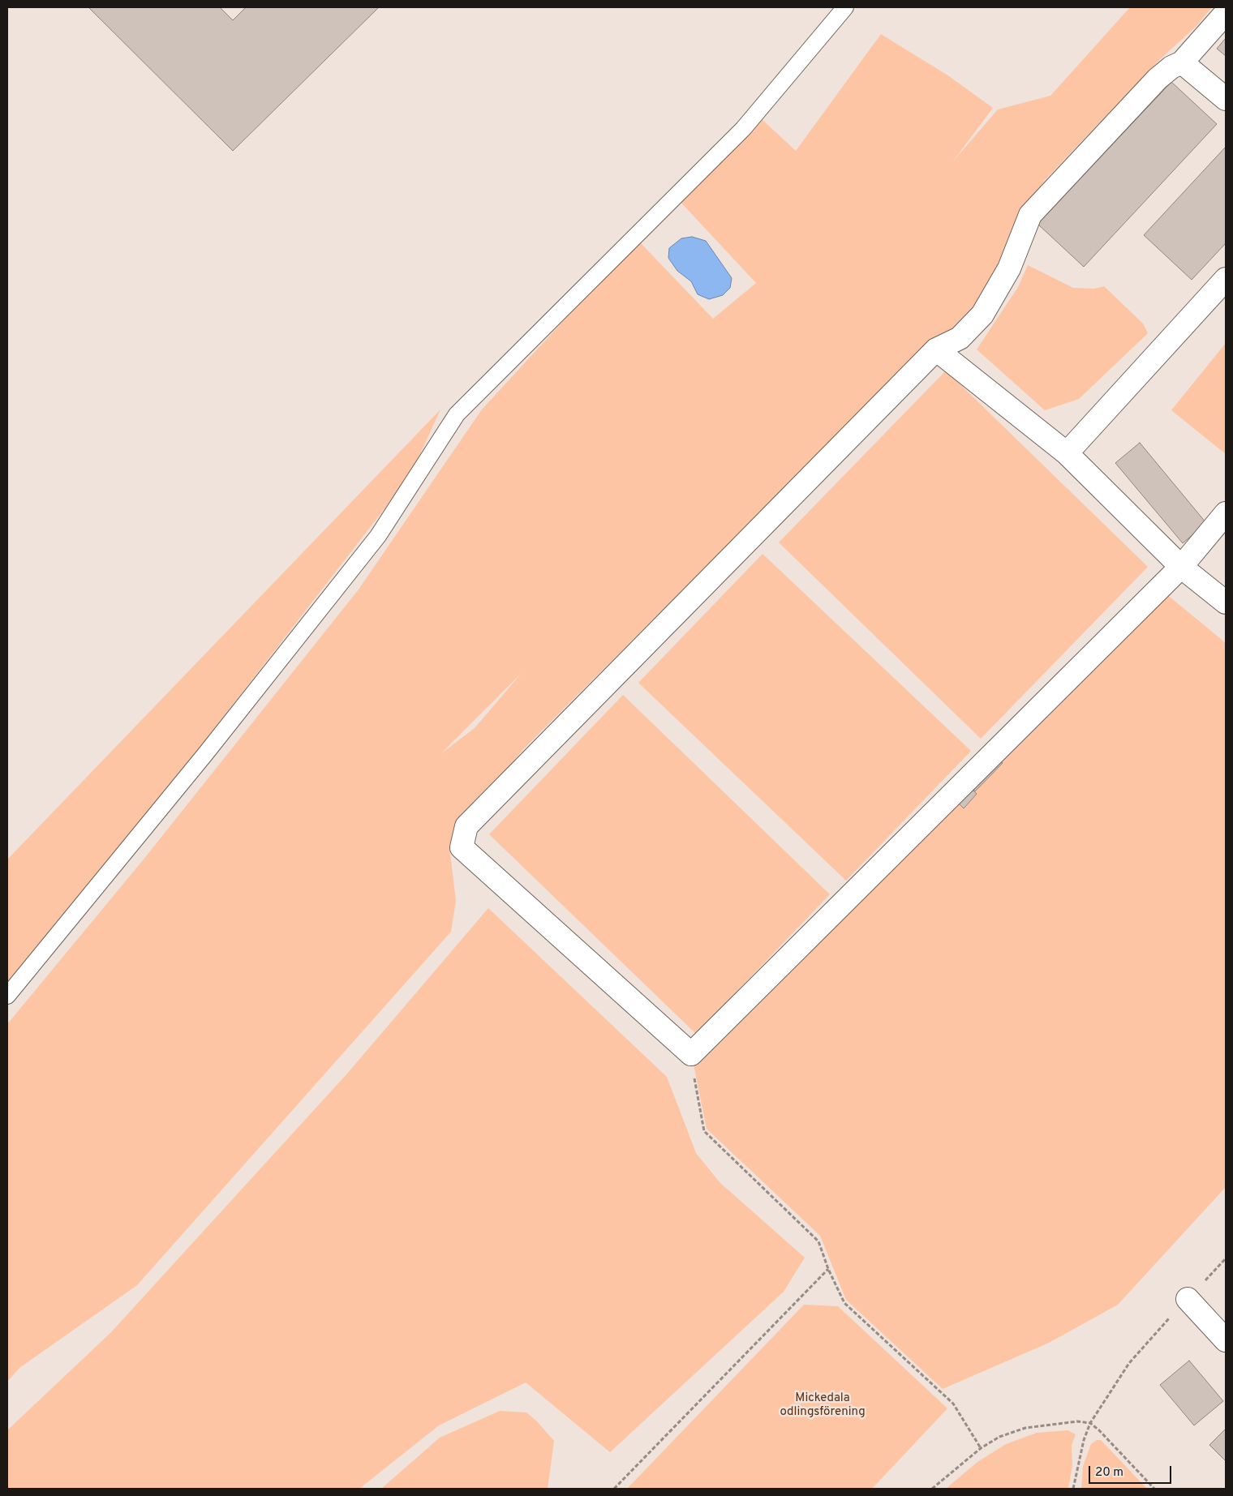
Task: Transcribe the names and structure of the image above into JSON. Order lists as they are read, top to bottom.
{
  "parks": ["Mickedala odlingsförening"],
  "scale_bar": "20 m"
}
